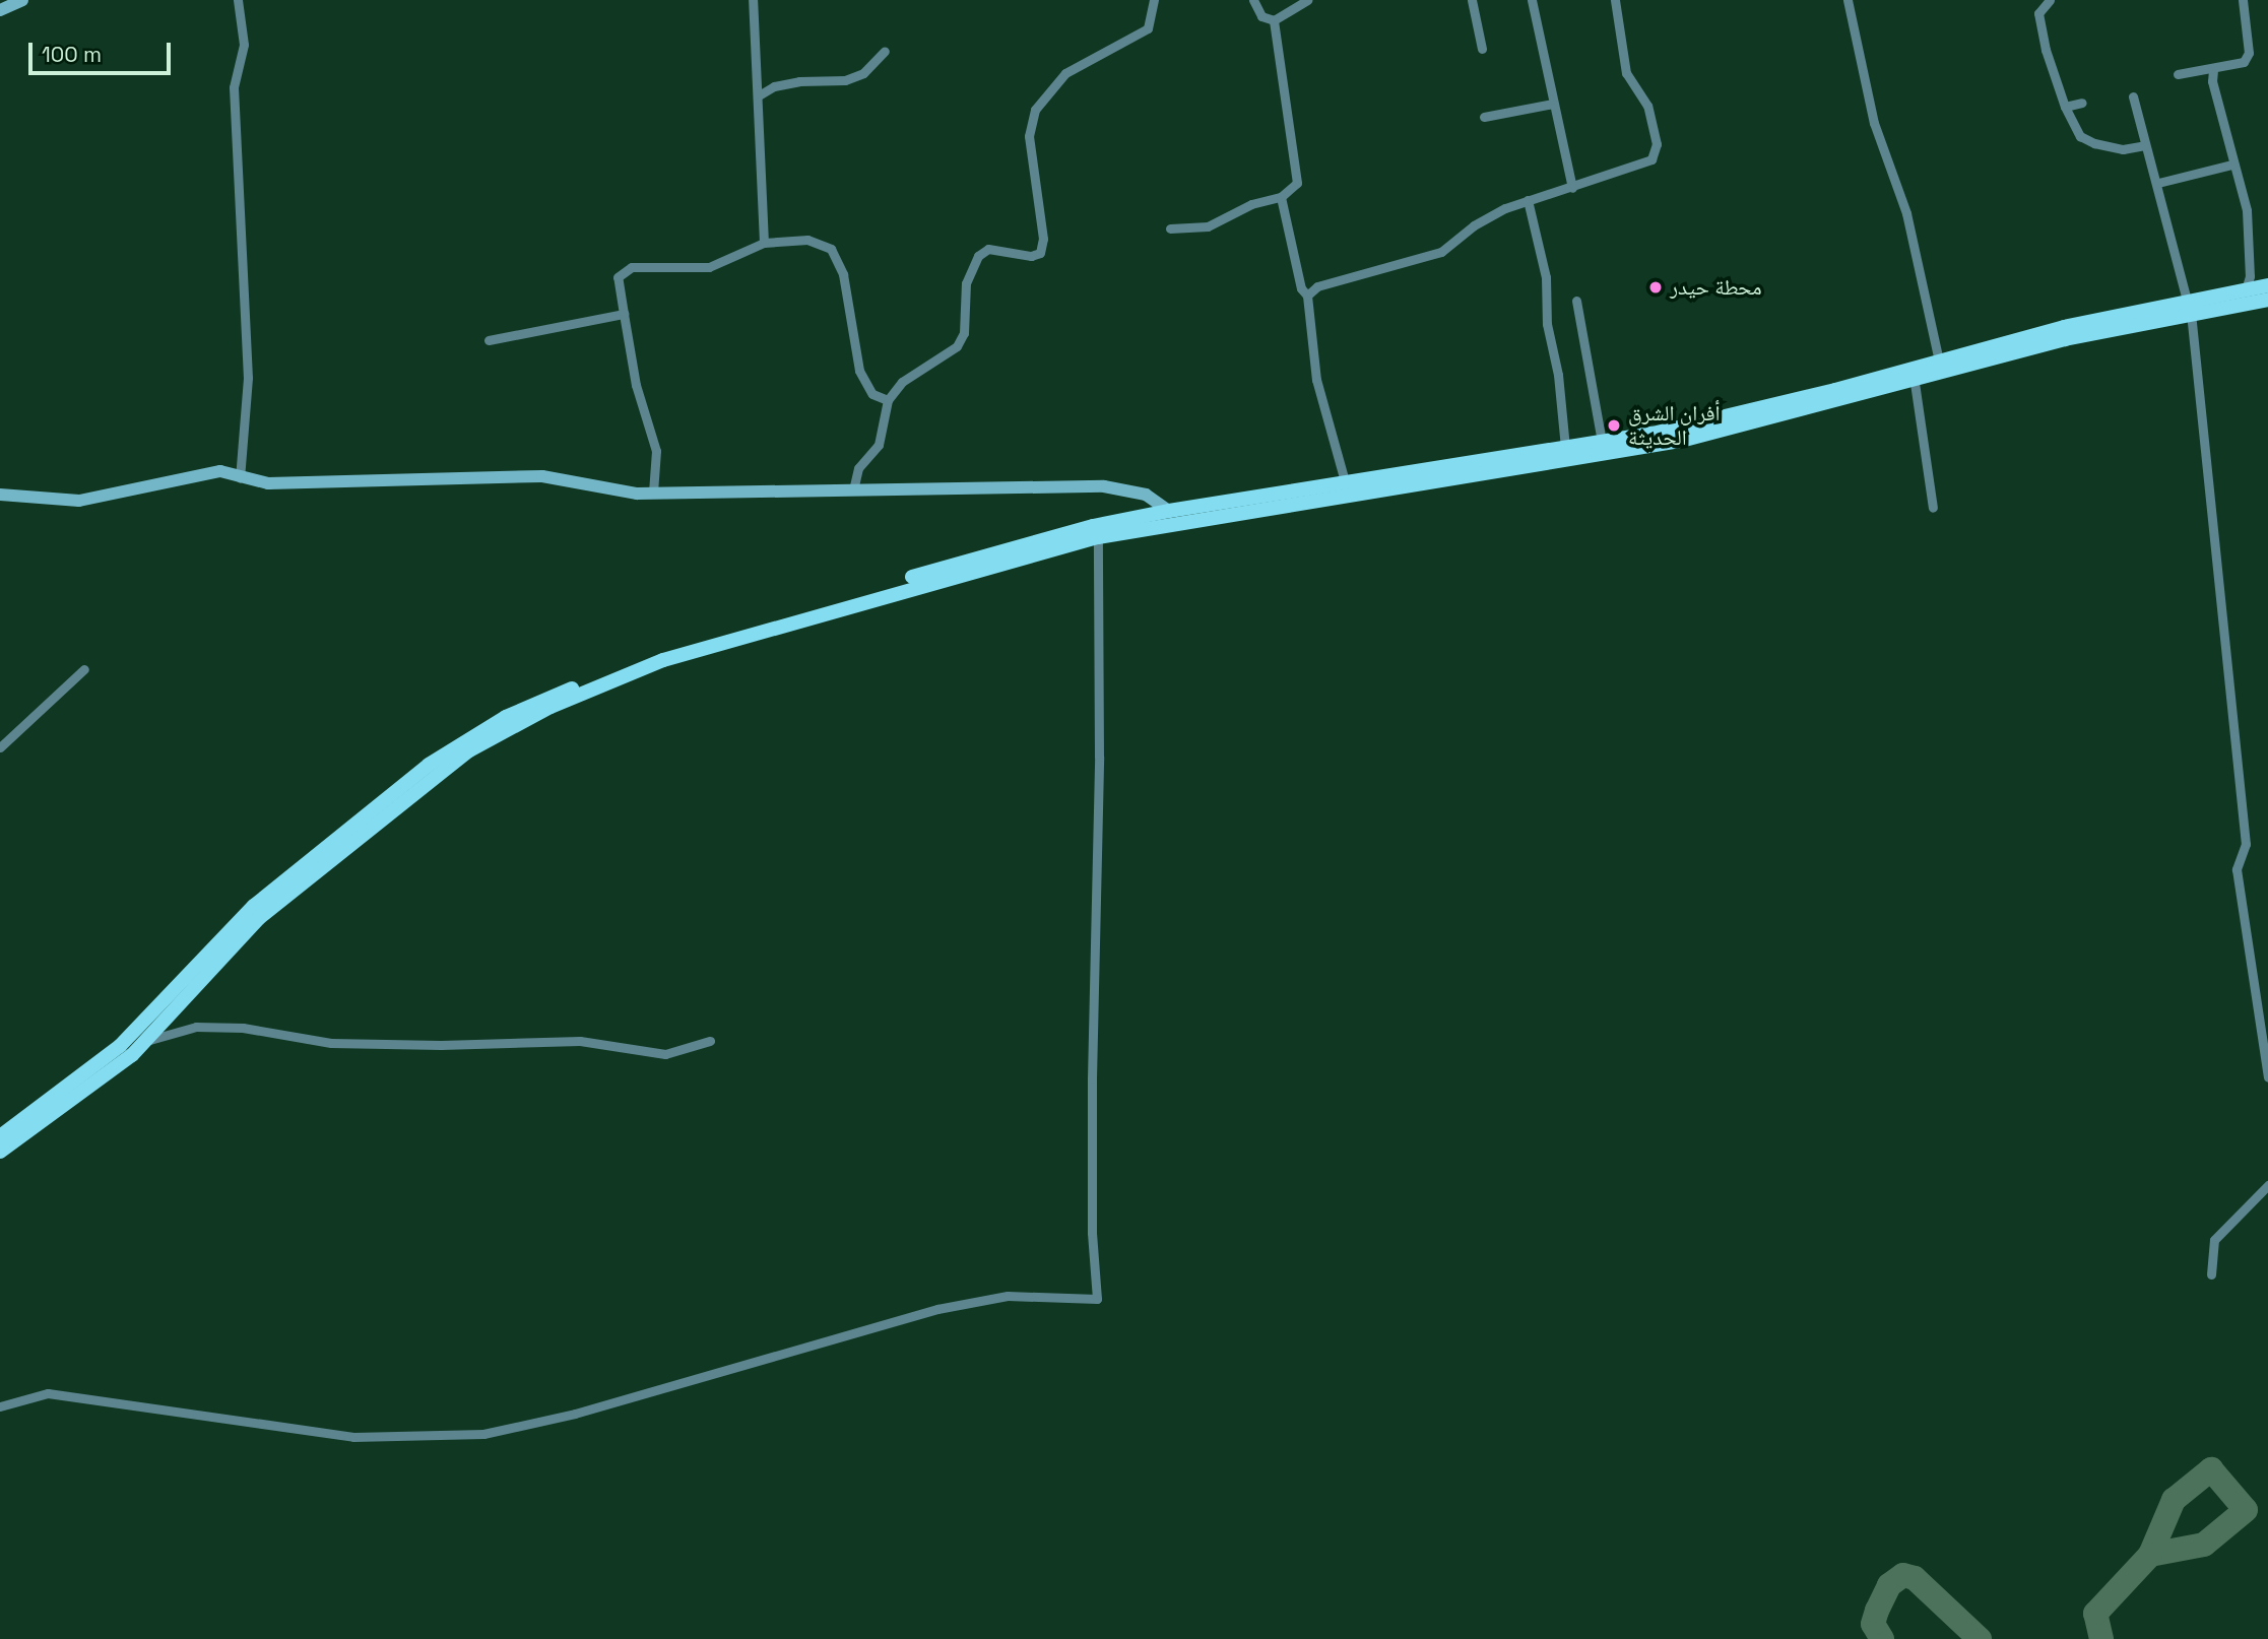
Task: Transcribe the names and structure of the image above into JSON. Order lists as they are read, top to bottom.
{
  "places": ["محطة حيدر", "أفران الشرق الحديثة"],
  "scale_bar": "100 m"
}
